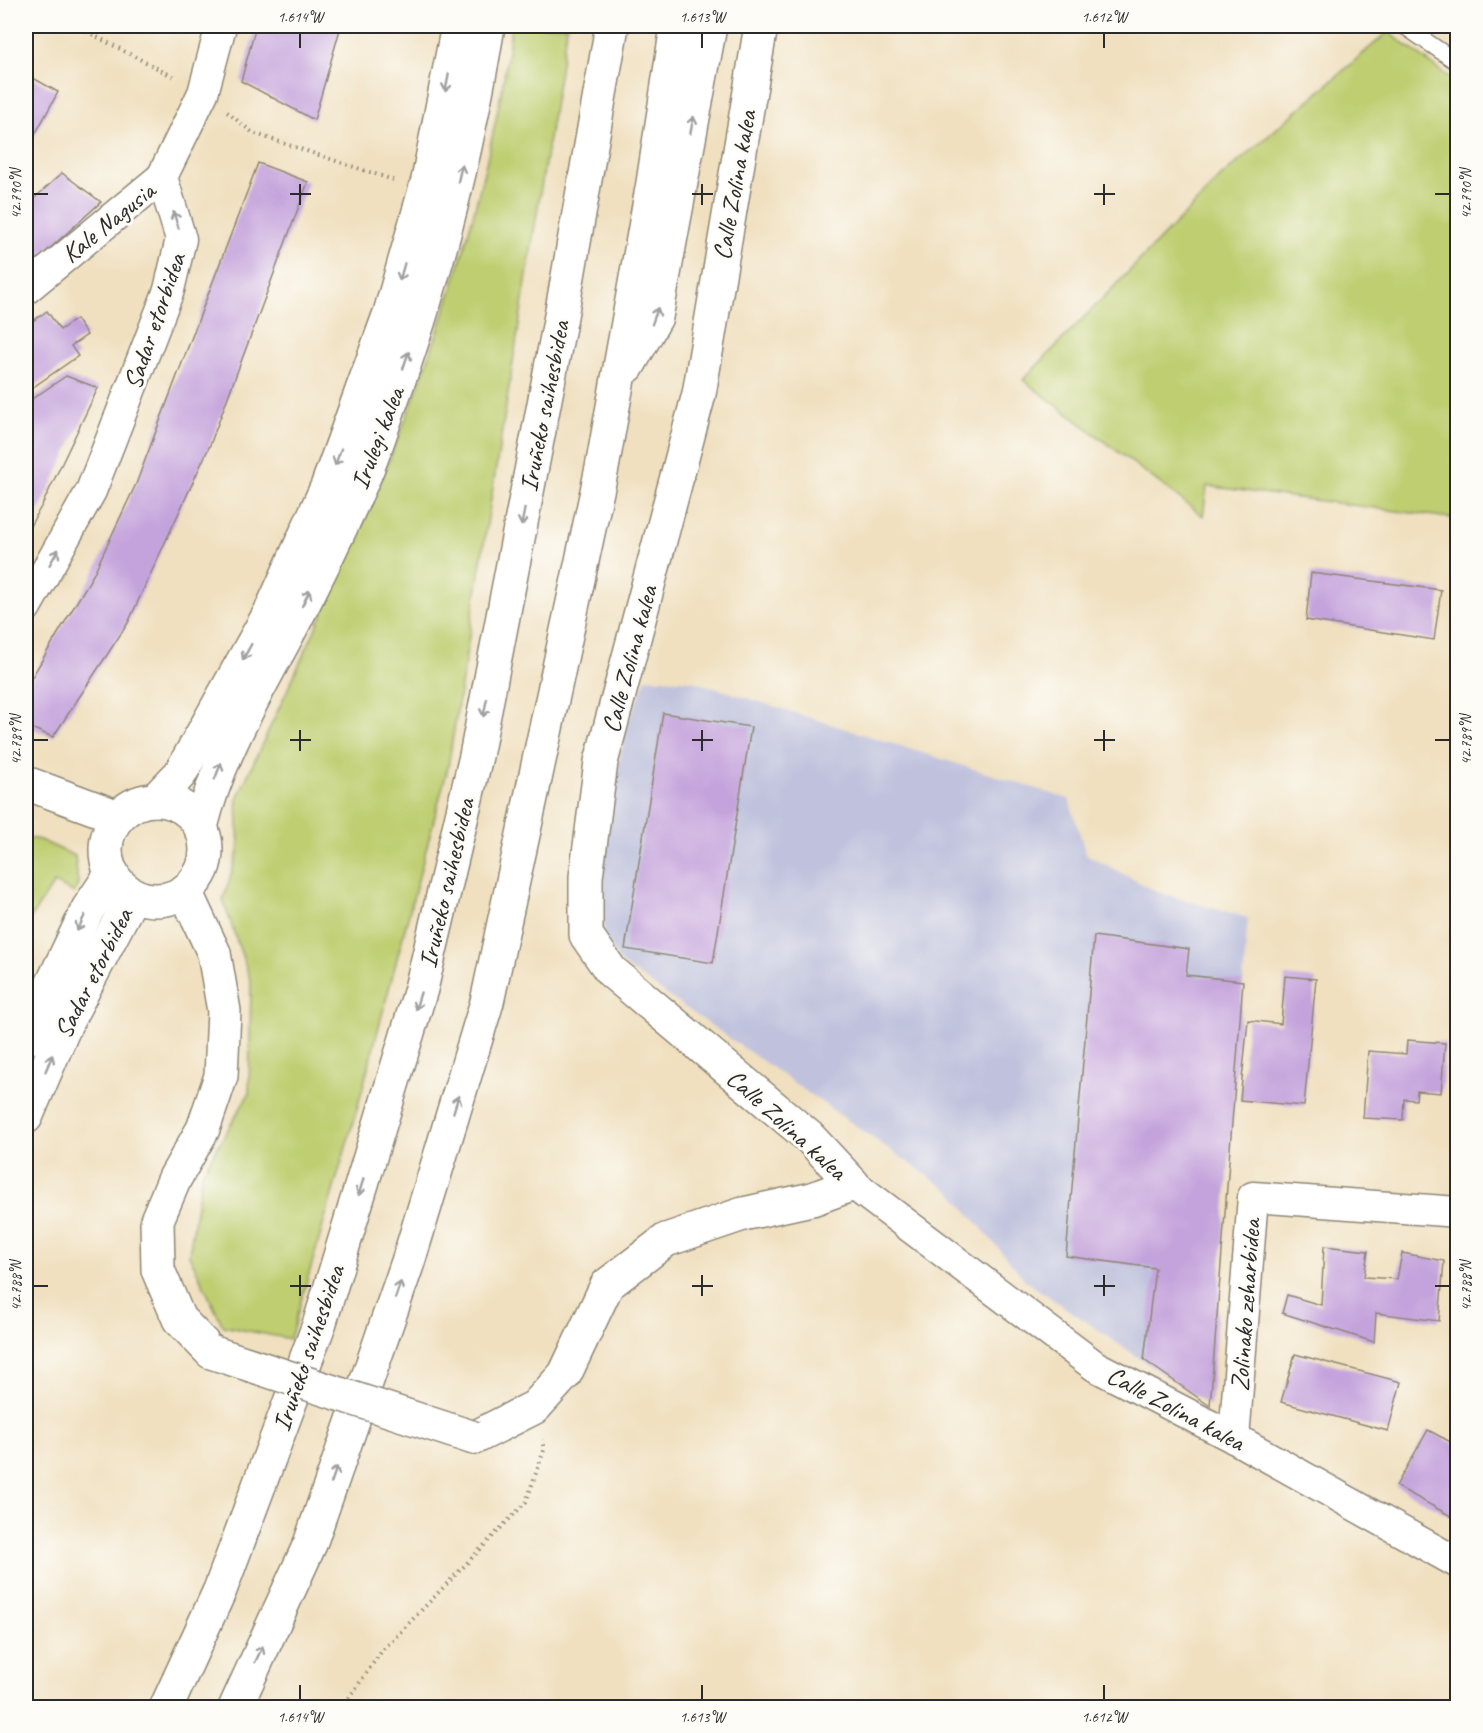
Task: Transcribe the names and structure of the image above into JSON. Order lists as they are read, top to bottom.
{
  "streets": {
    "main road": [
      "Calle Zolina kalea",
      "Sadar etorbidea",
      "Iruñeko saihesbidea",
      "Irulegi kalea"
    ],
    "street": ["Kale Nagusia", "Zolinako zeharbidea"]
  },
  "crossings": [
    ["Calle Zolina kalea", "Sadar etorbidea"],
    ["Calle Zolina kalea", "Irulegi kalea"],
    ["Calle Zolina kalea", "Zolinako zeharbidea"],
    ["Kale Nagusia", "Sadar etorbidea"],
    ["Sadar etorbidea", "Irulegi kalea"]
  ],
  "coordinates": [
    "1.614°W",
    "1.613°W",
    "1.612°W",
    "42.790°N",
    "42.789°N",
    "42.788°N"
  ]
}
